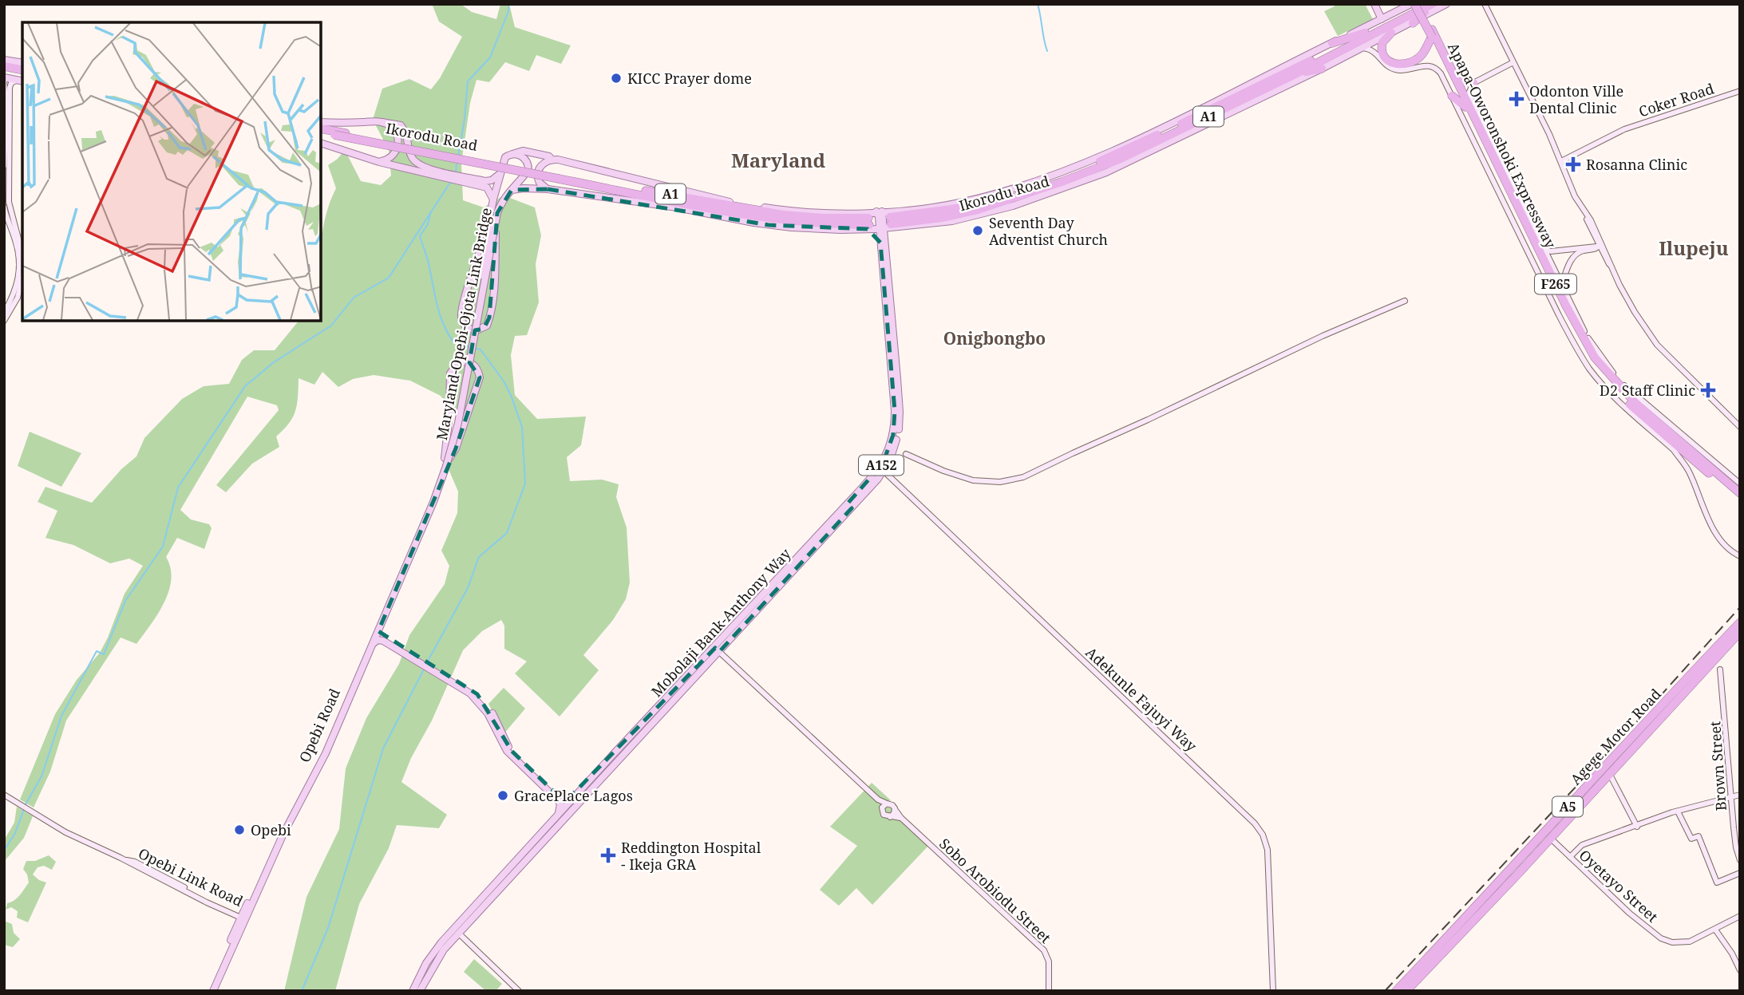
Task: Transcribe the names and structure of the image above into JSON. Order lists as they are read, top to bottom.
{
  "streets": {
    "highway": [
      "A1",
      "Ikorodu Road",
      "Apapa-Oworonshoki Expressway",
      "F265",
      "Agege Motor Road",
      "A5"
    ],
    "main road": [
      "Maryland-Opebi-Ojota Link Bridge",
      "A152",
      "Mobolaji Bank-Anthony Way",
      "Opebi Road"
    ],
    "street": [
      "Coker Road",
      "Adekunle Fajuyi Way",
      "Brown Street",
      "Opebi Link Road",
      "Oyetayo Street",
      "Sobo Arobiodu Street"
    ]
  },
  "crossings": [
    ["Ikorodu Road", "Apapa-Oworonshoki Expressway"],
    ["Ikorodu Road", "F265"],
    ["Ikorodu Road", "Maryland-Opebi-Ojota Link Bridge"],
    ["Ikorodu Road", "Mobolaji Bank-Anthony Way"],
    ["Apapa-Oworonshoki Expressway", "F265"],
    ["Maryland-Opebi-Ojota Link Bridge", "Opebi Road"],
    ["Opebi Road", "Opebi Link Road"],
    ["Agege Motor Road", "Oyetayo Street"]
  ],
  "districts": ["Maryland", "Ilupeju", "Onigbongbo"],
  "places": {
    "other": [
      "KICC Prayer dome",
      "Seventh Day Adventist Church",
      "GracePlace Lagos",
      "Opebi"
    ],
    "health": [
      "Odonton Ville Dental Clinic",
      "Rosanna Clinic",
      "D2 Staff Clinic",
      "Reddington Hospital - Ikeja GRA"
    ]
  }
}
